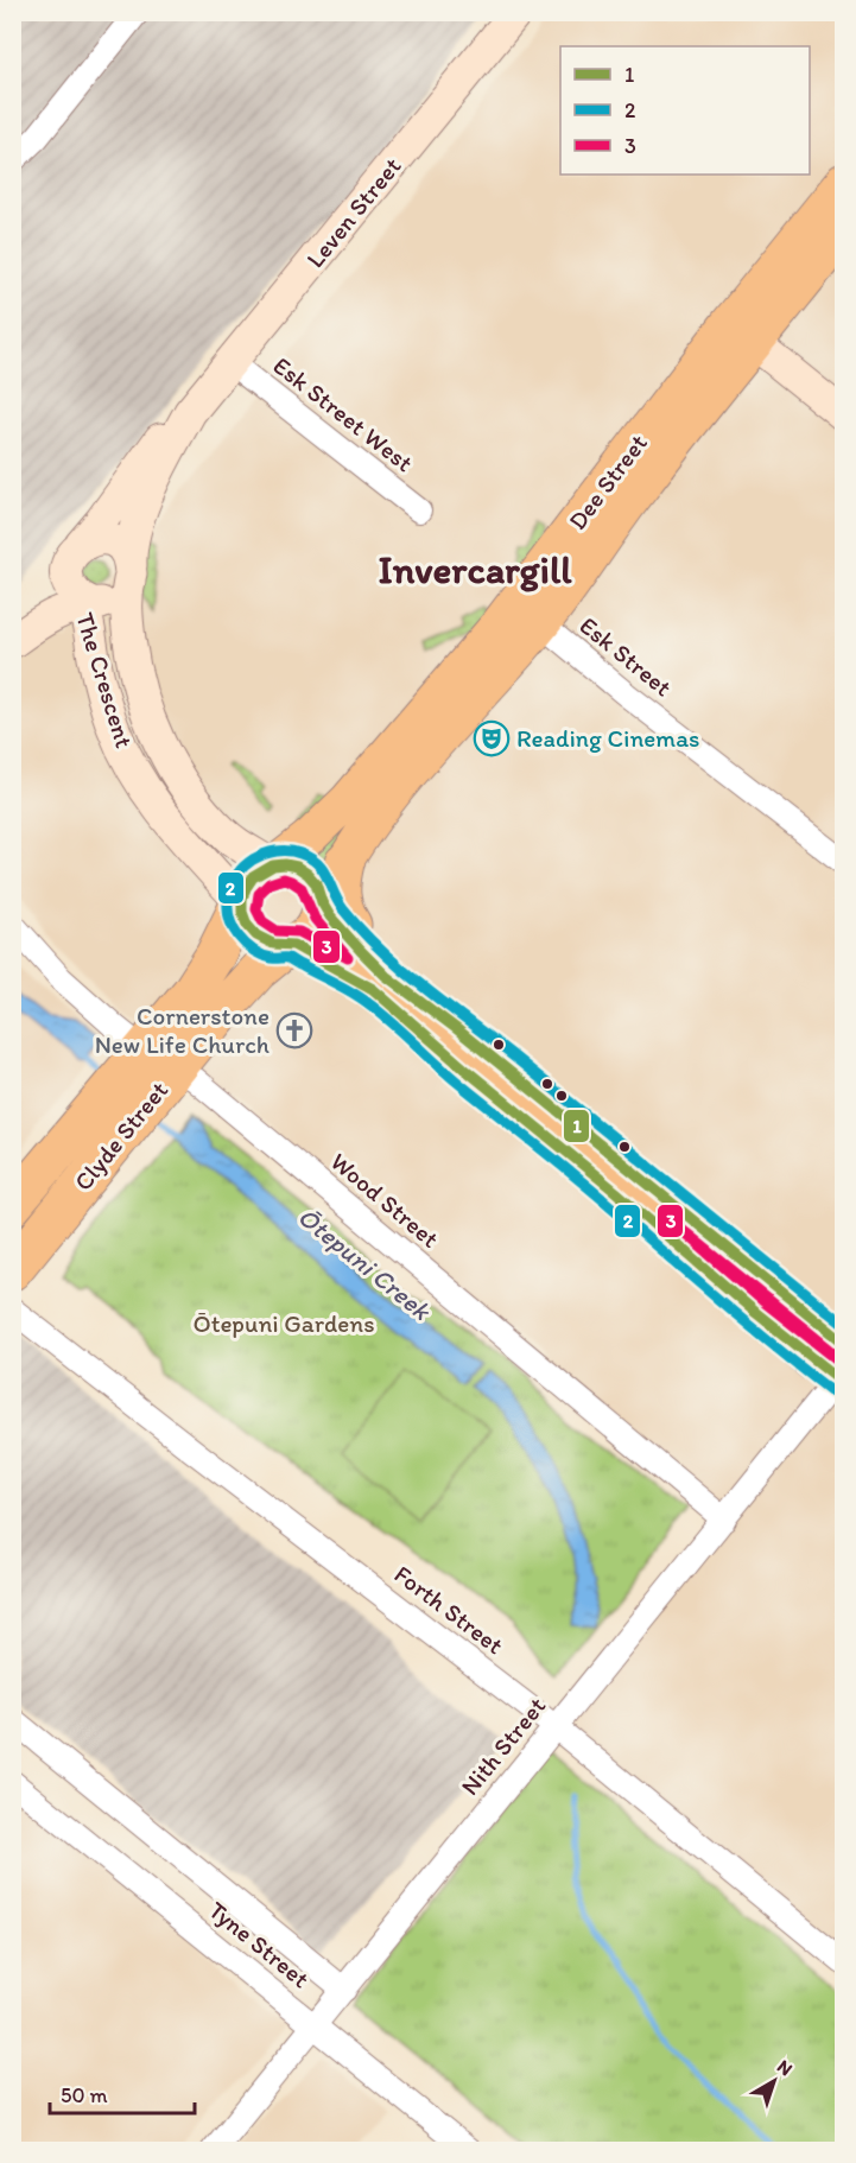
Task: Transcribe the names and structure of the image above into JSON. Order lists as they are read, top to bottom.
{
  "streets": {
    "highway": ["Clyde Street"],
    "main road": ["Dee Street"],
    "street": [
      "Leven Street",
      "Esk Street West",
      "Esk Street",
      "The Crescent",
      "Wood Street",
      "Forth Street",
      "Nith Street",
      "Tyne Street"
    ]
  },
  "crossings": [
    ["Leven Street", "Esk Street West"],
    ["Leven Street", "The Crescent"],
    ["Dee Street", "Esk Street"],
    ["Dee Street", "The Crescent"],
    ["Dee Street", "Clyde Street"],
    ["The Crescent", "Clyde Street"],
    ["Clyde Street", "Wood Street"],
    ["Wood Street", "Nith Street"],
    ["Forth Street", "Nith Street"],
    ["Nith Street", "Tyne Street"]
  ],
  "districts": ["Invercargill"],
  "water": ["Ōtepuni Creek"],
  "parks": ["Ōtepuni Gardens"],
  "places": {
    "theatre": ["Reading Cinemas"],
    "church": ["Cornerstone New Life Church"]
  },
  "lines": ["transit line 2", "transit line 1", "transit line 3"],
  "legend": ["1", "2", "3"],
  "scale_bar": "50 m",
  "north": "top right"
}
